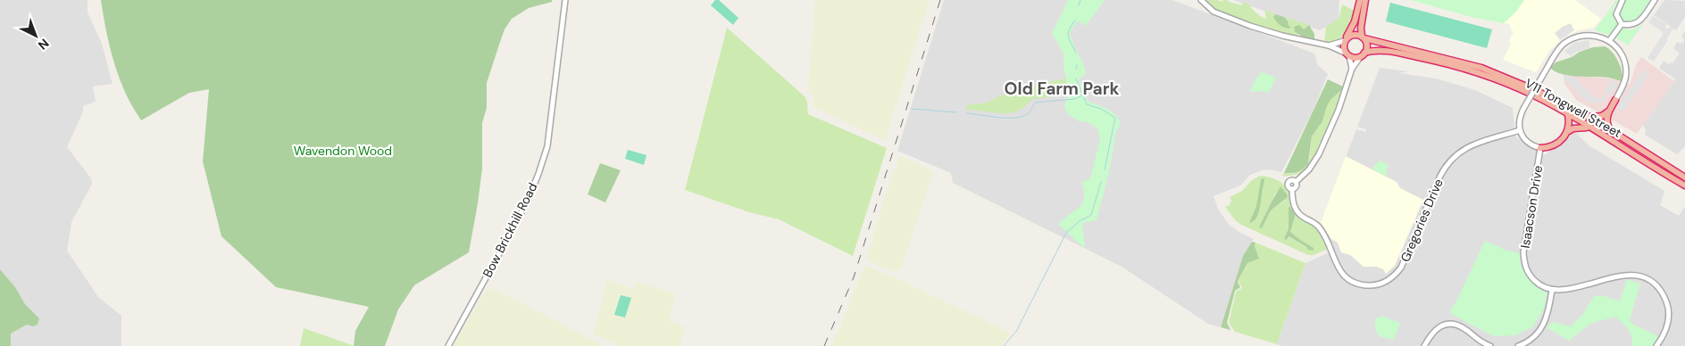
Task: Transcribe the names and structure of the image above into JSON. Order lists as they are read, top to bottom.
{
  "streets": {
    "highway": ["V11 Tongwell Street"],
    "street": ["Isaacson Drive", "Gregories Drive", "Bow Brickhill Road"]
  },
  "districts": ["Old Farm Park"],
  "parks": ["Wavendon Wood"],
  "north": "bottom right"
}
